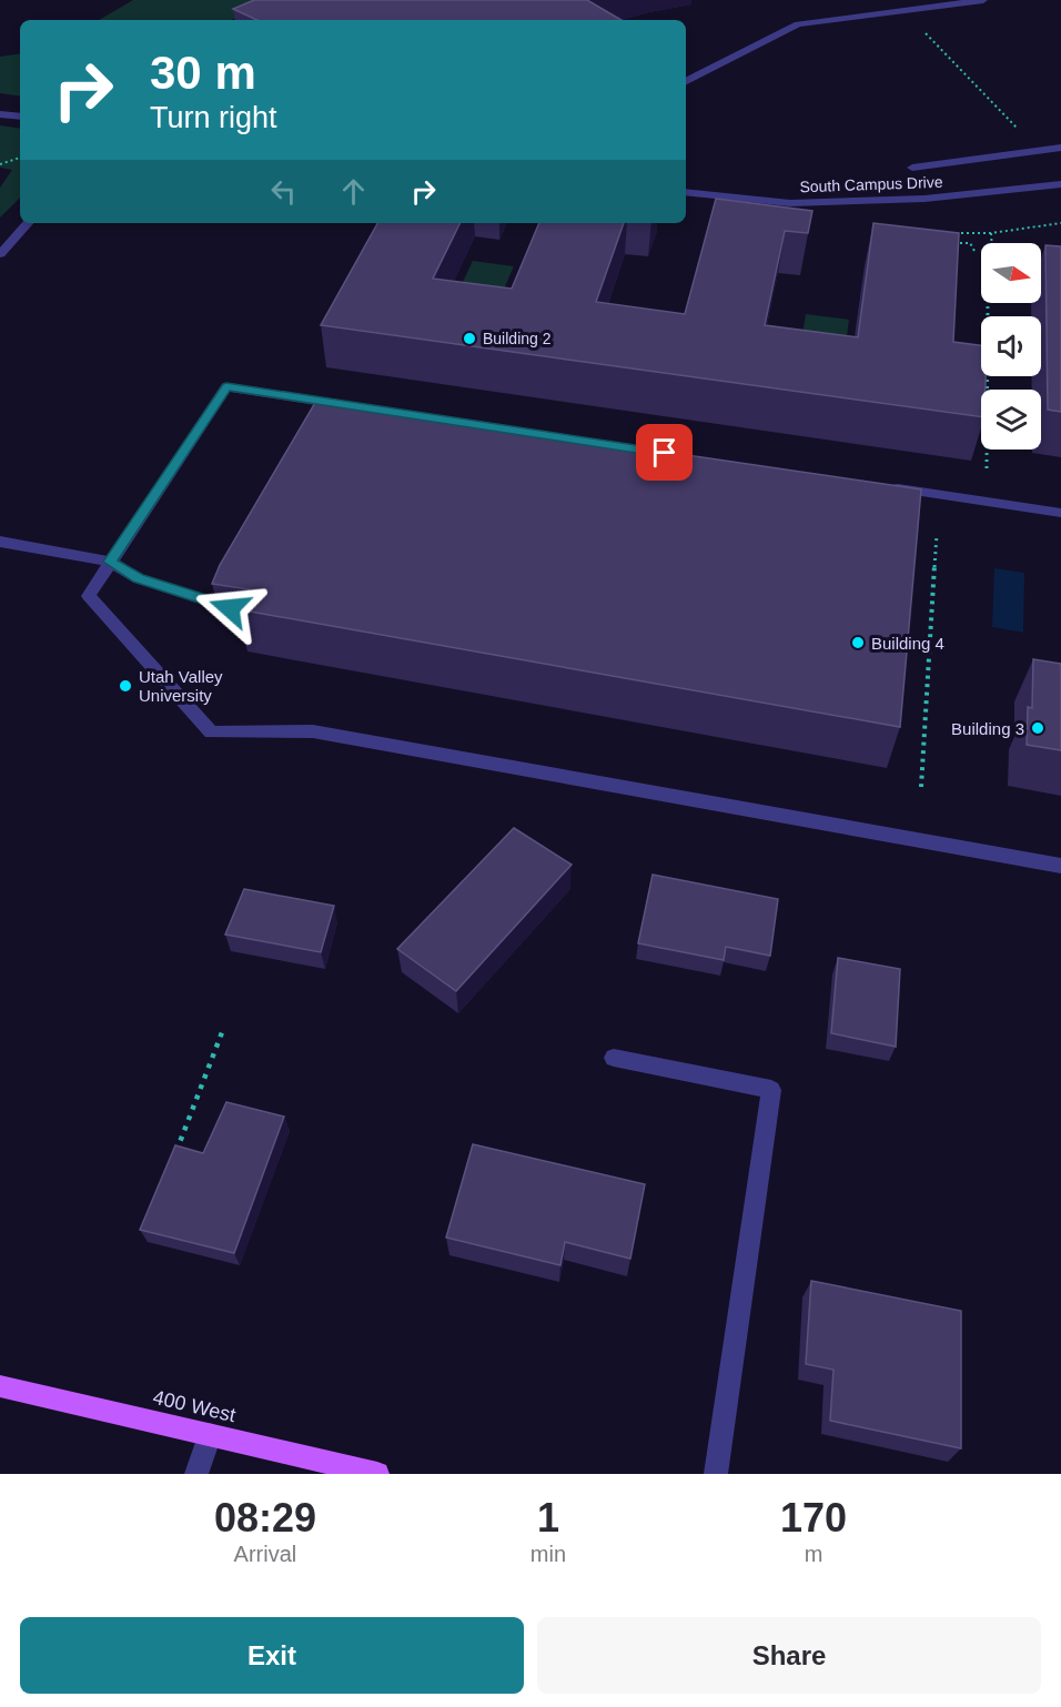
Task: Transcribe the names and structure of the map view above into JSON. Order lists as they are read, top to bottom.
{
  "streets": {
    "main road": ["400 West"],
    "street": ["South Campus Drive"]
  },
  "places": [
    "Building 2",
    "Building 4",
    "Utah Valley University",
    "Building 3"
  ],
  "north": "right",
  "page": {
    "turn": ["30 m", "Turn right"],
    "eta": [
      "08:29",
      "Arrival",
      "1",
      "min",
      "170",
      "m"
    ],
    "buttons": ["Exit", "Share"]
  }
}
